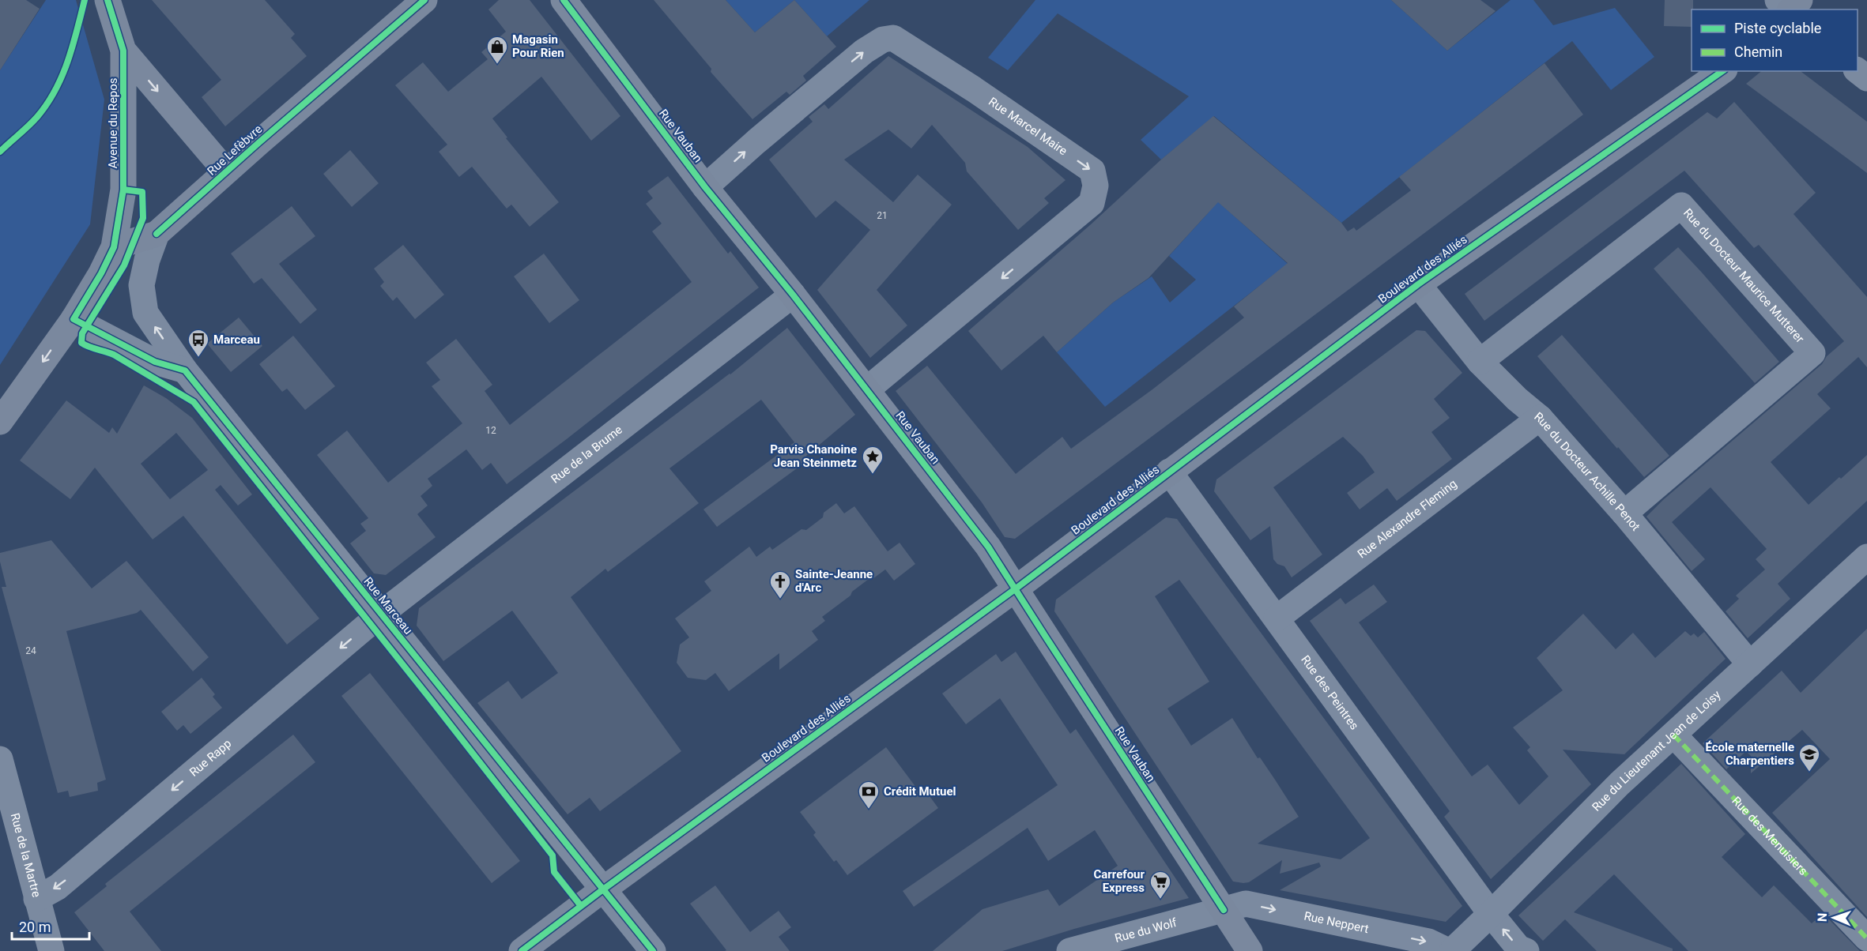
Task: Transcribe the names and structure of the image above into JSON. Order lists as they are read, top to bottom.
{
  "streets": {
    "main road": [
      "Avenue du Repos",
      "Rue Vauban",
      "Rue Lefèbvre",
      "Boulevard des Alliés"
    ],
    "street": [
      "Rue Marcel Maire",
      "Rue du Docteur Maurice Mutterer",
      "Rue de la Brume",
      "Rue du Docteur Achille Penot",
      "Rue Alexandre Fleming",
      "Rue Marceau",
      "Rue des Peintres",
      "Rue du Lieutenant Jean de Loisy",
      "Rue Rapp",
      "Rue des Menuisiers",
      "Rue de la Martre",
      "Rue Neppert",
      "Rue du Wolf"
    ]
  },
  "crossings": [
    ["Avenue du Repos", "Rue Lefèbvre"],
    ["Rue Marcel Maire", "Rue Vauban"],
    ["Rue Vauban", "Boulevard des Alliés"],
    ["Rue Vauban", "Rue de la Brume"],
    ["Rue Vauban", "Rue Neppert"],
    ["Rue Vauban", "Rue du Wolf"],
    ["Rue Lefèbvre", "Rue Marceau"],
    ["Boulevard des Alliés", "Rue du Docteur Achille Penot"],
    ["Boulevard des Alliés", "Rue Marceau"],
    ["Boulevard des Alliés", "Rue des Peintres"],
    ["Rue du Docteur Maurice Mutterer", "Rue du Docteur Achille Penot"],
    ["Rue de la Brume", "Rue Marceau"],
    ["Rue de la Brume", "Rue Rapp"],
    ["Rue du Docteur Achille Penot", "Rue Alexandre Fleming"],
    ["Rue du Docteur Achille Penot", "Rue du Lieutenant Jean de Loisy"],
    ["Rue Alexandre Fleming", "Rue des Peintres"],
    ["Rue Marceau", "Rue Rapp"],
    ["Rue des Peintres", "Rue du Lieutenant Jean de Loisy"],
    ["Rue du Lieutenant Jean de Loisy", "Rue des Menuisiers"],
    ["Rue Rapp", "Rue de la Martre"],
    ["Rue Neppert", "Rue du Wolf"]
  ],
  "one_way": ["Avenue du Repos", "Rue Rapp", "Rue Neppert"],
  "places": {
    "shop": ["Magasin Pour Rien"],
    "bus stop": ["Marceau"],
    "place": ["Parvis Chanoine Jean Steinmetz"],
    "church": ["Sainte-Jeanne d'Arc"],
    "school or university": ["École maternelle Charpentiers"],
    "bank": ["Crédit Mutuel"],
    "supermarket": ["Carrefour Express"]
  },
  "house_numbers": ["21", "12", "24"],
  "legend": ["Piste cyclable", "Chemin"],
  "scale_bar": "20 m",
  "north": "left"
}
